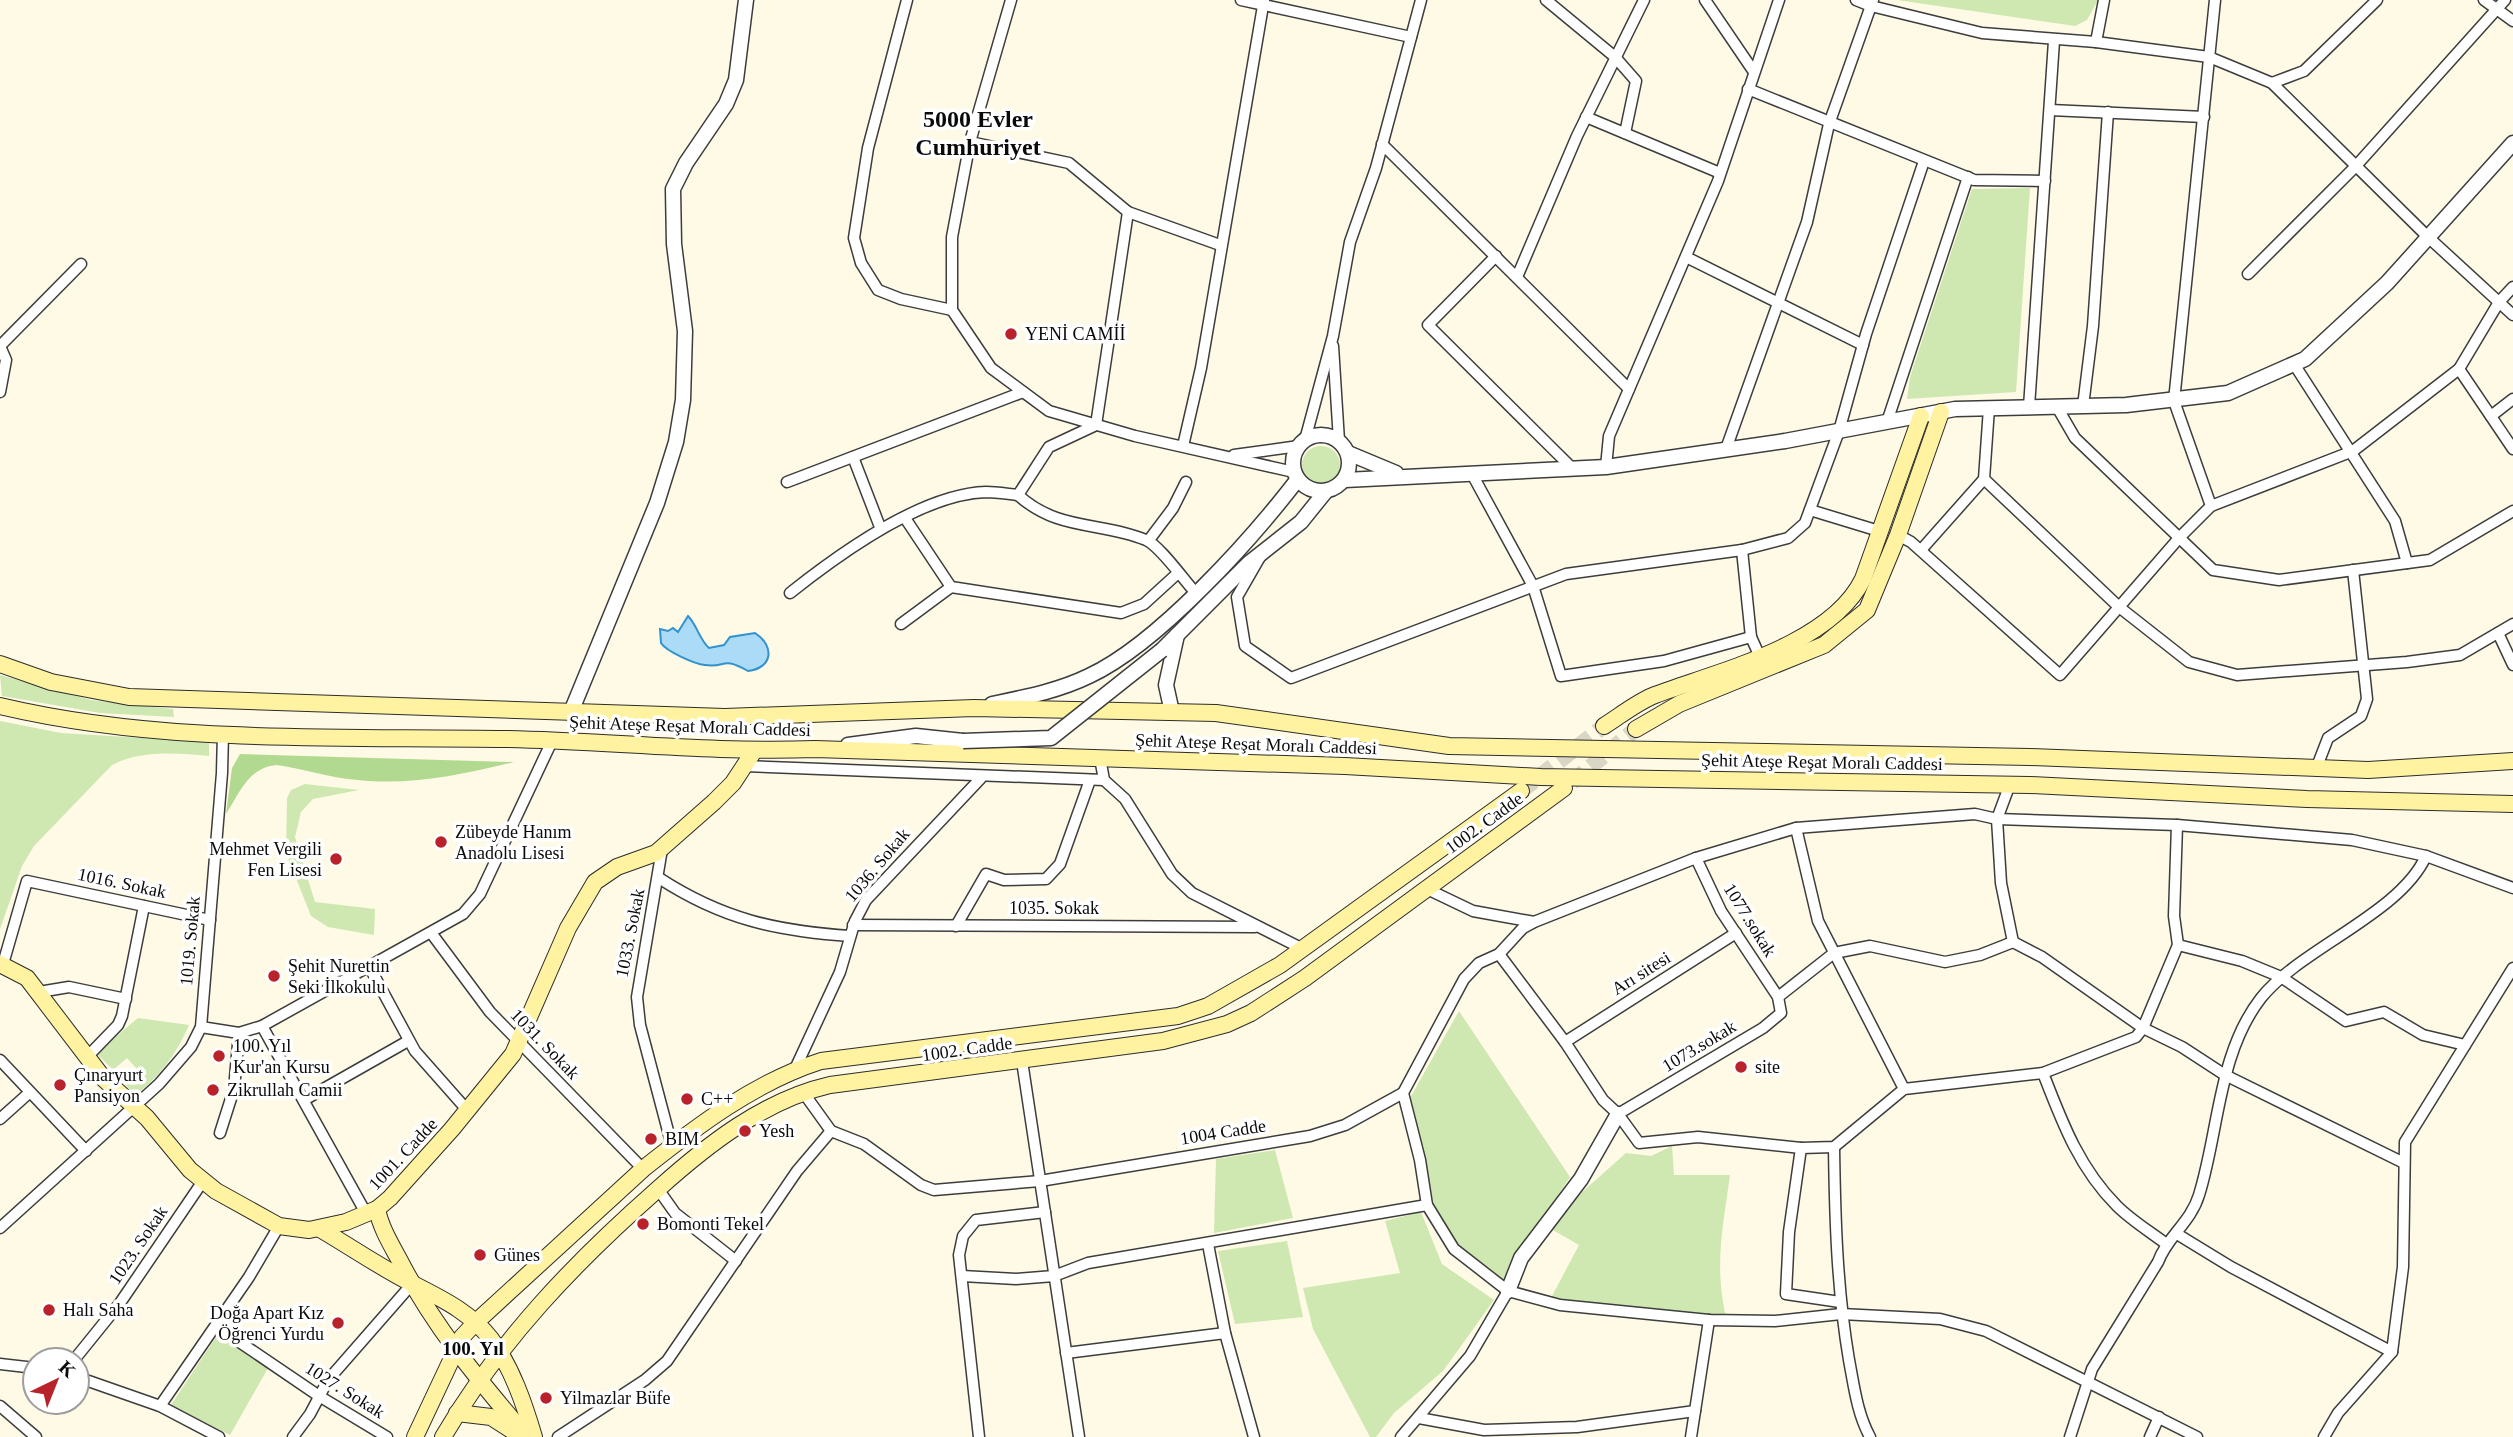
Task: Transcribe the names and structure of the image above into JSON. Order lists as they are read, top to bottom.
{
  "streets": {
    "main road": ["Şehit Ateşe Reşat Moralı Caddesi", "1002. Cadde", "1001. Cadde"],
    "street": [
      "1036. Sokak",
      "1016. Sokak",
      "1035. Sokak",
      "1077.sokak",
      "1033. Sokak",
      "1019. Sokak",
      "Arı sitesi",
      "1031. Sokak",
      "1073.sokak",
      "1004 Cadde",
      "1023. Sokak",
      "1027. Sokak"
    ]
  },
  "crossings": [
    ["Şehit Ateşe Reşat Moralı Caddesi", "1019. Sokak"],
    ["Şehit Ateşe Reşat Moralı Caddesi", "1001. Cadde"],
    ["1002. Cadde", "1036. Sokak"],
    ["1002. Cadde", "1033. Sokak"],
    ["1002. Cadde", "1031. Sokak"],
    ["1036. Sokak", "1035. Sokak"],
    ["1016. Sokak", "1019. Sokak"],
    ["1016. Sokak", "1001. Cadde"],
    ["1035. Sokak", "1033. Sokak"],
    ["1077.sokak", "Arı sitesi"],
    ["1077.sokak", "1073.sokak"],
    ["1033. Sokak", "1001. Cadde"],
    ["1031. Sokak", "1001. Cadde"],
    ["1001. Cadde", "1023. Sokak"]
  ],
  "districts": ["5000 Evler Cumhuriyet", "100. Yıl"],
  "places": [
    "YENİ CAMİİ",
    "Zübeyde Hanım Anadolu Lisesi",
    "Mehmet Vergili Fen Lisesi",
    "Şehit Nurettin Seki İlkokulu",
    "100. Yıl Kur'an Kursu",
    "site",
    "Çınaryurt Pansiyon",
    "Zikrullah Camii",
    "C++",
    "Yesh",
    "BIM",
    "Bomonti Tekel",
    "Günes",
    "Halı Saha",
    "Doğa Apart Kız Öğrenci Yurdu",
    "Yilmazlar Büfe"
  ],
  "north": "top right"
}
